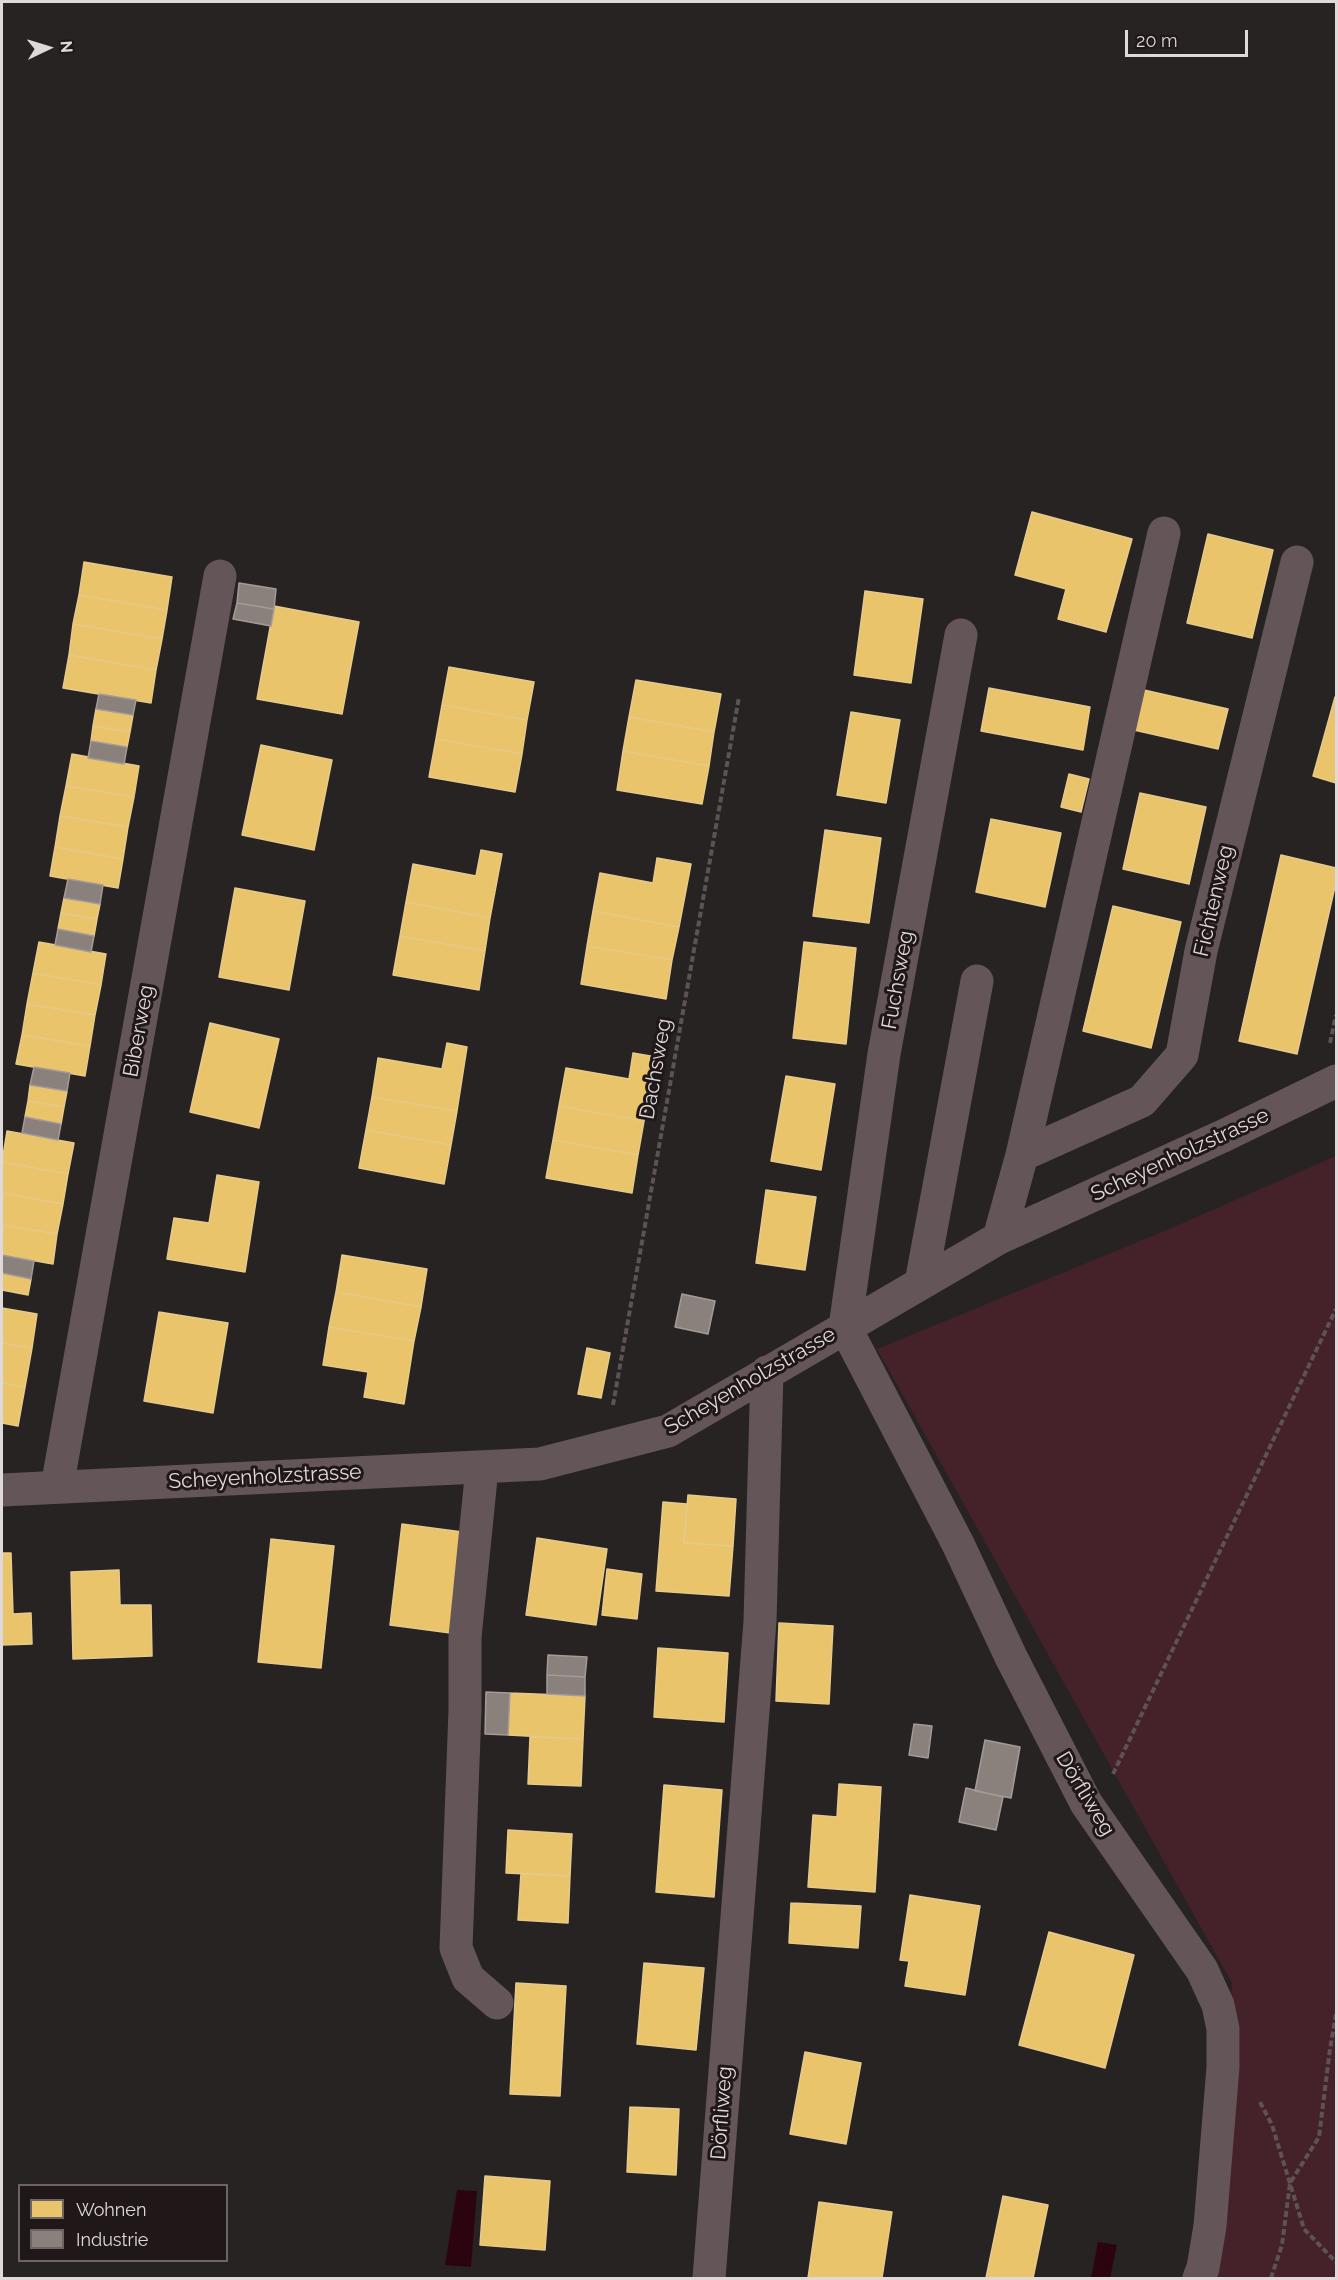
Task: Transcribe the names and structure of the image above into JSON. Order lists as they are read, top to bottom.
{
  "streets": {
    "street": [
      "Fichtenweg",
      "Fuchsweg",
      "Biberweg",
      "Scheyenholzstrasse",
      "Dörfliweg"
    ],
    "path": ["Dachsweg"]
  },
  "crossings": [
    ["Fuchsweg", "Scheyenholzstrasse"],
    ["Fuchsweg", "Dörfliweg"],
    ["Biberweg", "Scheyenholzstrasse"],
    ["Dachsweg", "Scheyenholzstrasse"],
    ["Scheyenholzstrasse", "Dörfliweg"]
  ],
  "legend": ["Wohnen", "Industrie"],
  "scale_bar": "20 m",
  "north": "right"
}
